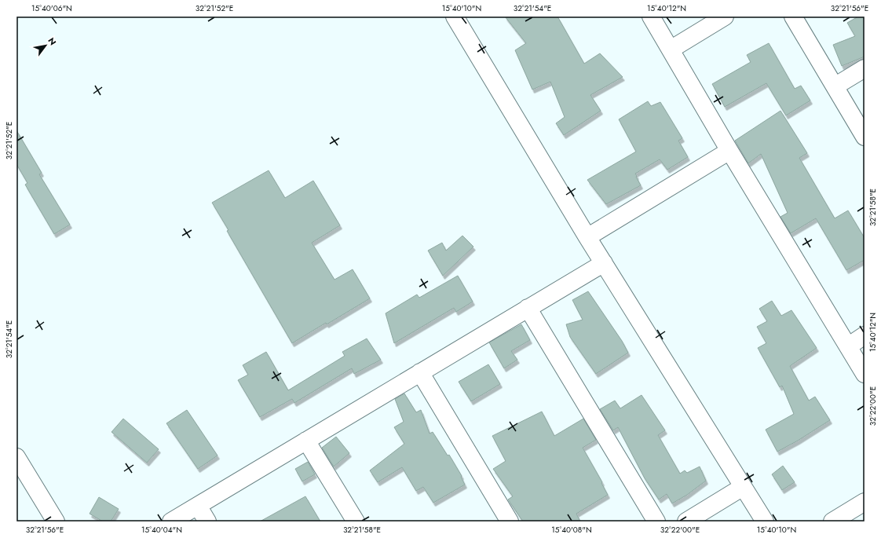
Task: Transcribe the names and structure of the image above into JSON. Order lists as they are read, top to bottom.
{
  "north": "top right",
  "coordinates": [
    "15°40'06\"N",
    "32°21'52\"E",
    "15°40'10\"N",
    "32°21'54\"E",
    "15°40'12\"N",
    "32°21'56\"E",
    "32°21'58\"E",
    "32°22'00\"E",
    "15°40'04\"N",
    "15°40'08\"N"
  ]
}
